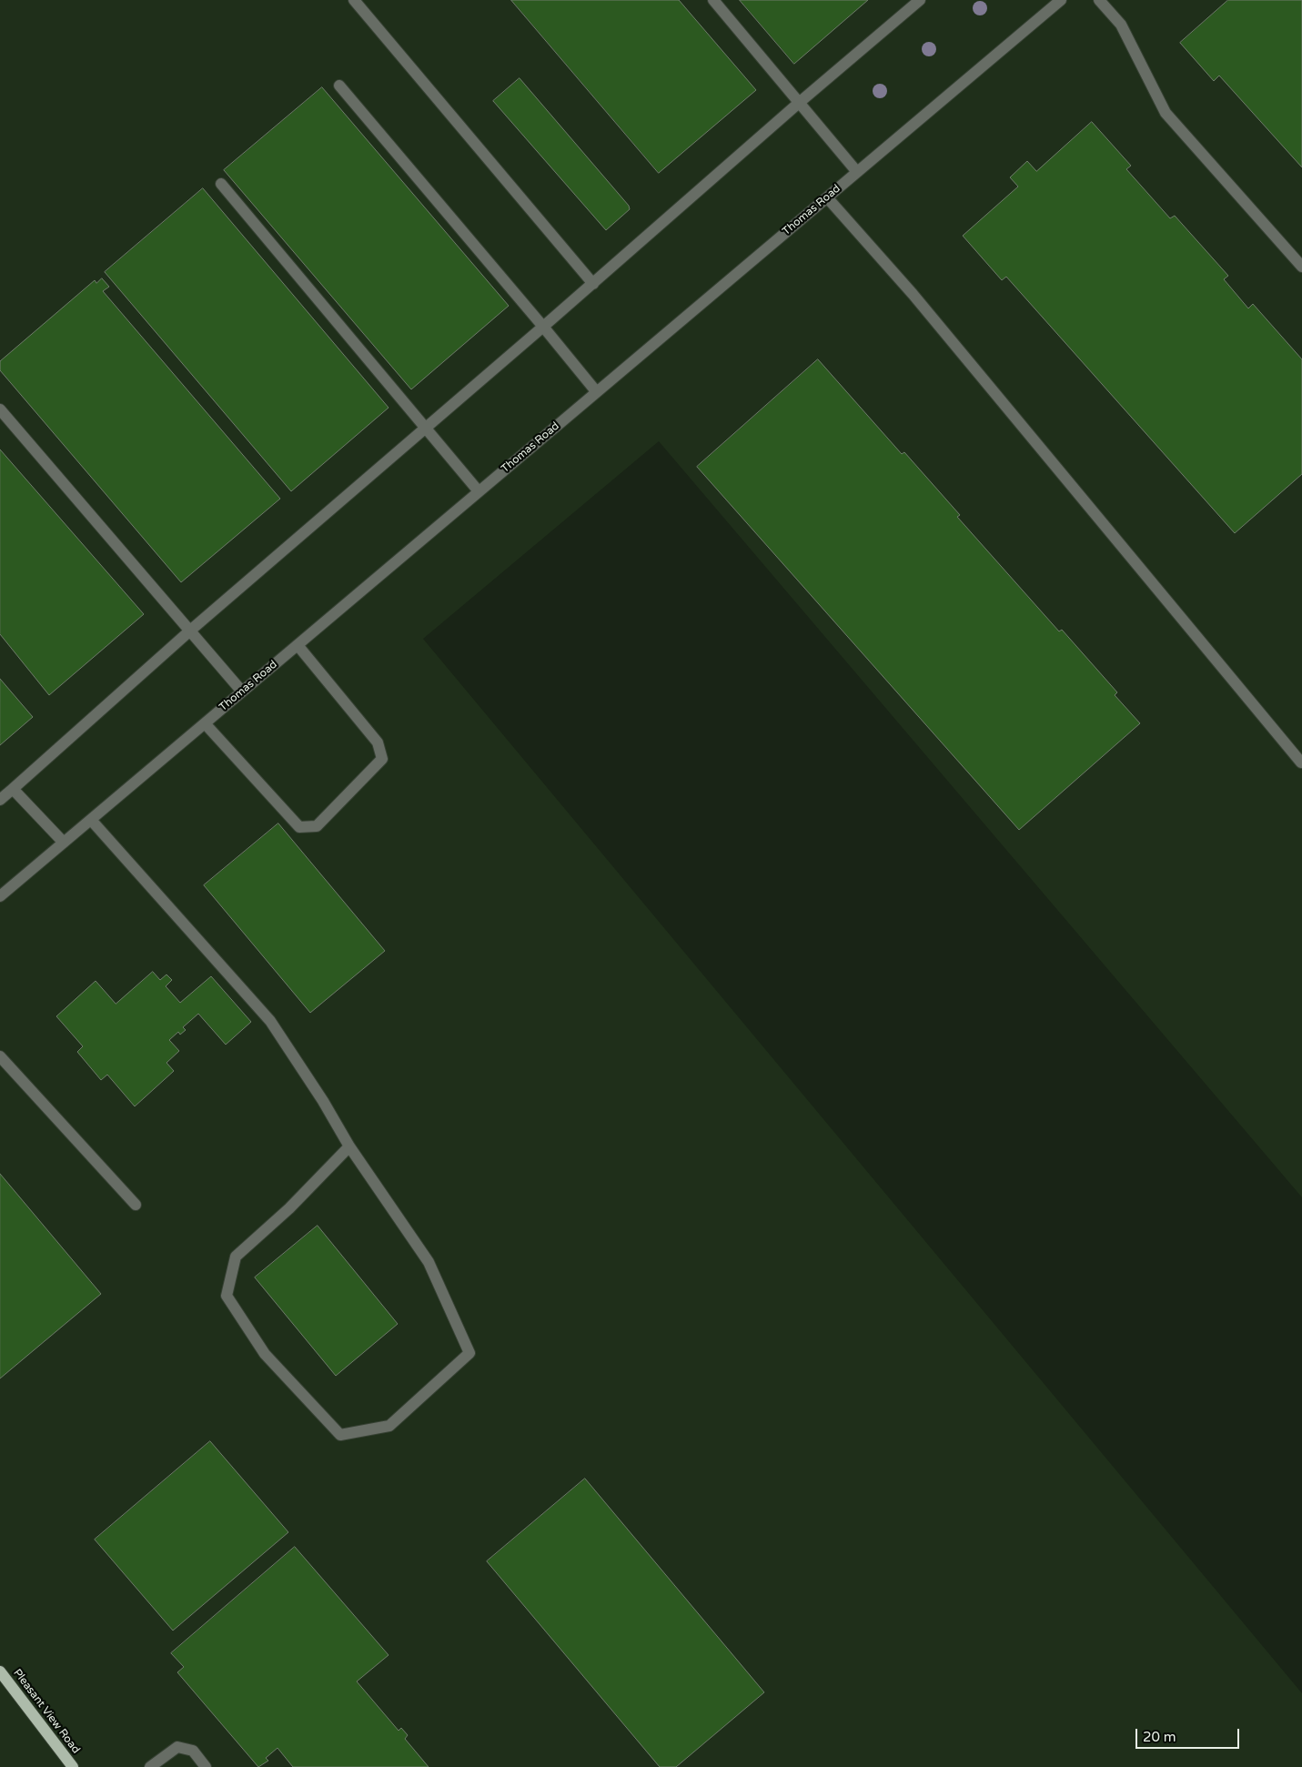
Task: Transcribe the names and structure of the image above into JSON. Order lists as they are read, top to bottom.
{
  "streets": {
    "main road": ["Pleasant View Road"],
    "street": ["Thomas Road"]
  },
  "scale_bar": "20 m"
}
